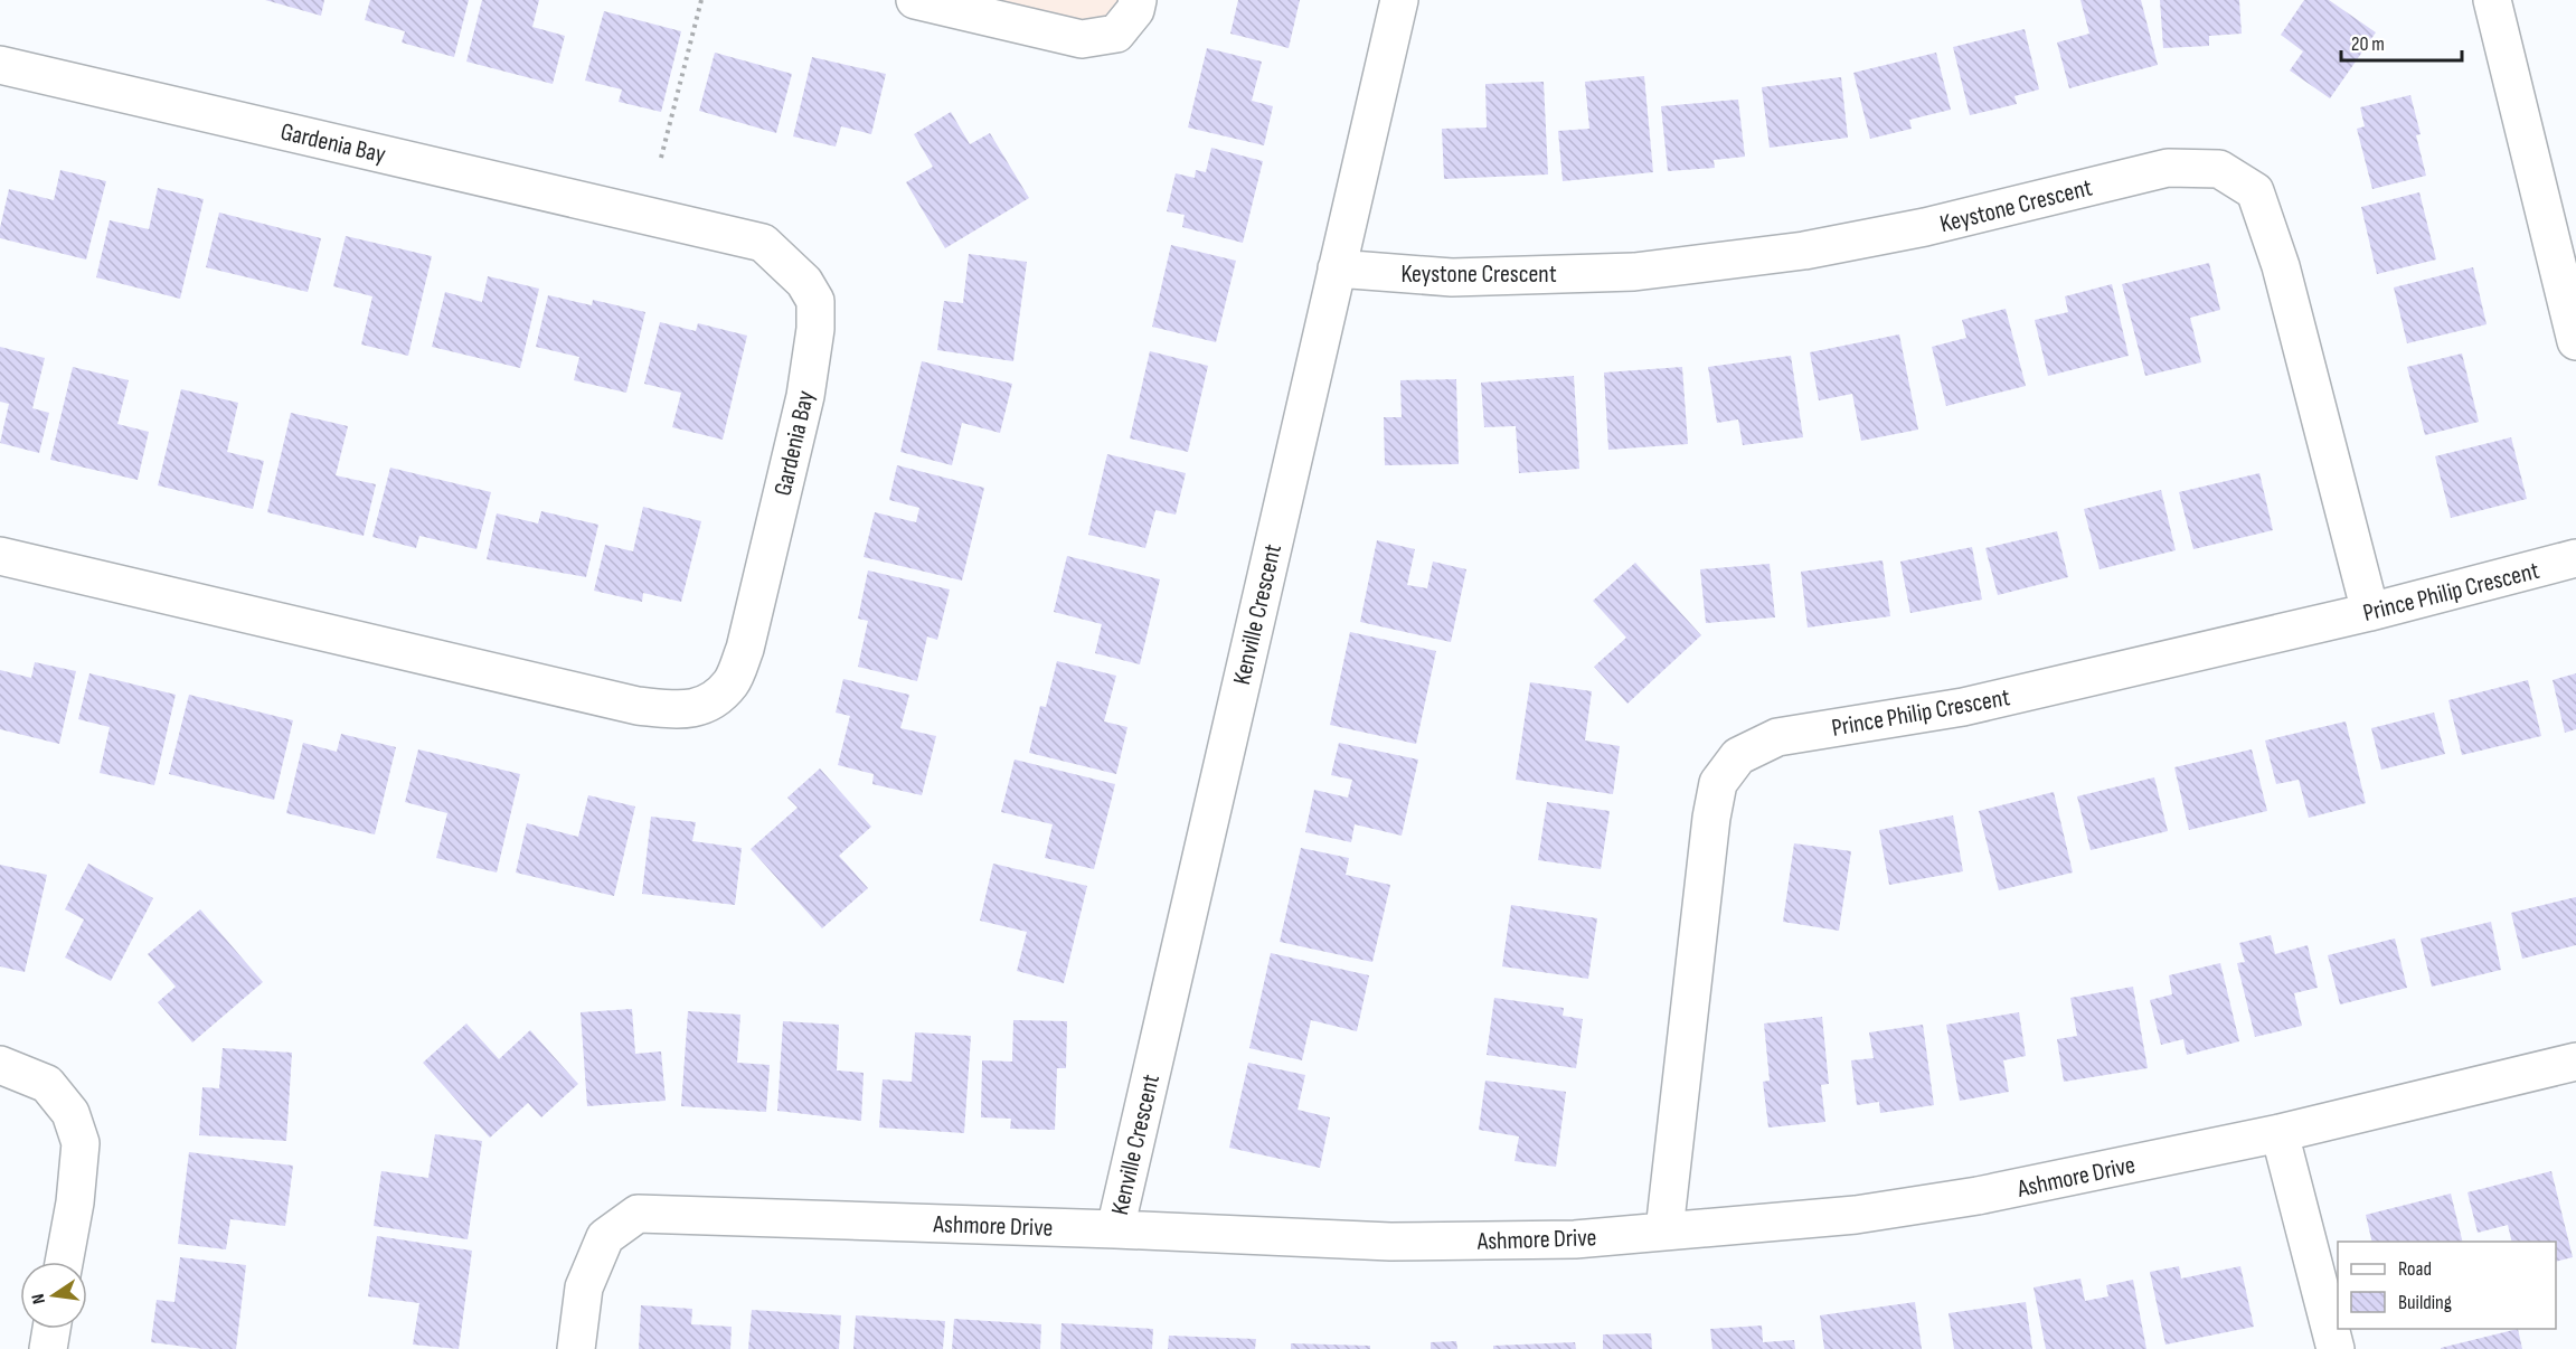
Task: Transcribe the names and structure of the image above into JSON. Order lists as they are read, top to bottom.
{
  "streets": {
    "street": [
      "Gardenia Bay",
      "Keystone Crescent",
      "Prince Philip Crescent",
      "Kenville Crescent",
      "Ashmore Drive"
    ]
  },
  "crossings": [
    ["Keystone Crescent", "Prince Philip Crescent"],
    ["Keystone Crescent", "Kenville Crescent"],
    ["Prince Philip Crescent", "Ashmore Drive"],
    ["Kenville Crescent", "Ashmore Drive"]
  ],
  "legend": ["Road", "Building"],
  "scale_bar": "20 m",
  "north": "left"
}
